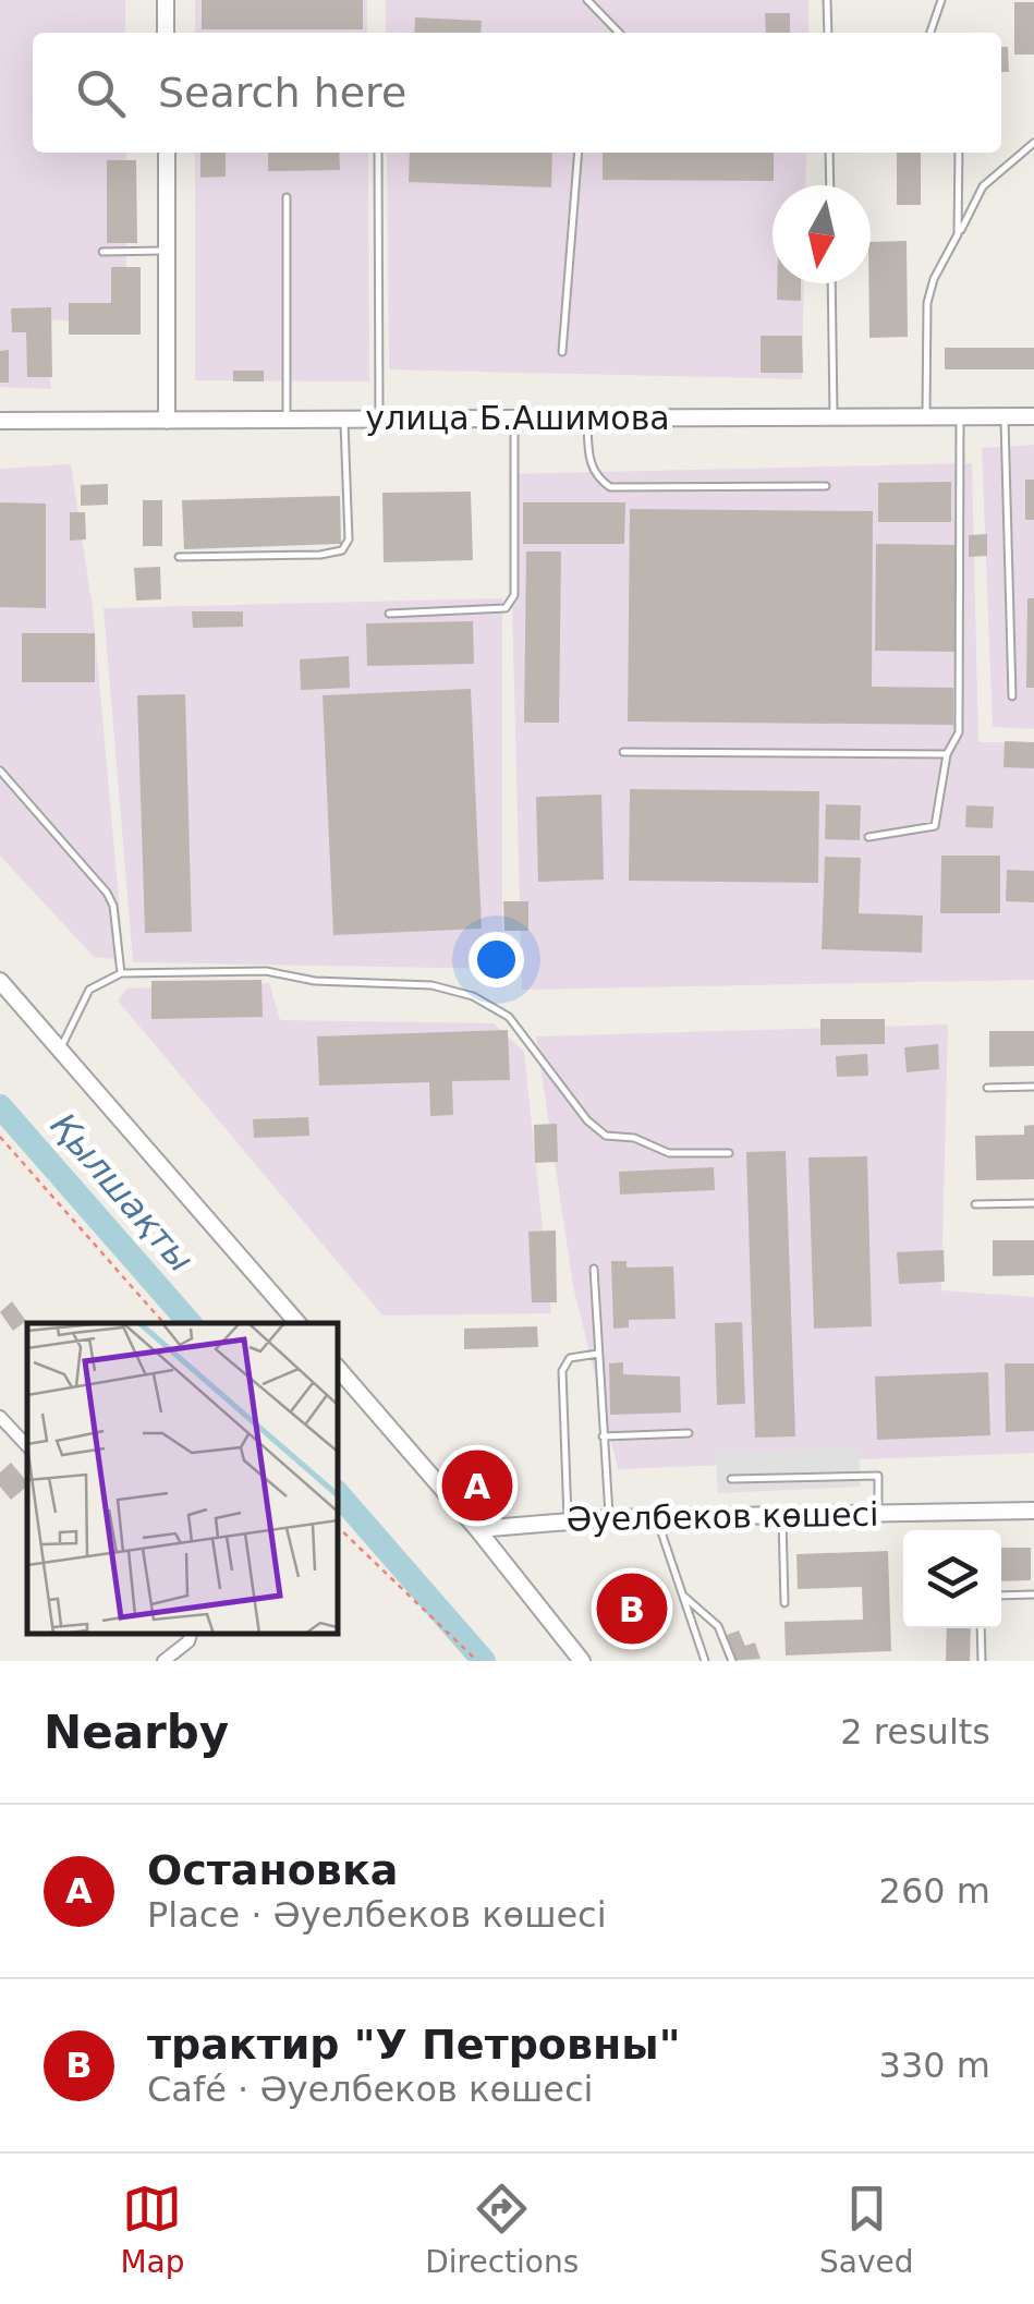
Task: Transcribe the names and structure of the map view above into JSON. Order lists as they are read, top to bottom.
{
  "streets": {
    "street": ["улица Б.Ашимова", "Әуелбеков көшесі"]
  },
  "water": ["Қылшақты"],
  "north": "bottom",
  "page": {
    "search": "Search here",
    "pins": ["A", "B"],
    "heading": ["Nearby", "2 results"],
    "list": [
      {
        "mark": "A",
        "name": "Остановка",
        "note": "Place · Әуелбеков көшесі",
        "value": "260 m"
      },
      {
        "mark": "B",
        "name": "трактир \"У Петровны\"",
        "note": "Café · Әуелбеков көшесі",
        "value": "330 m"
      }
    ],
    "nav": ["Map", "Directions", "Saved"]
  }
}
